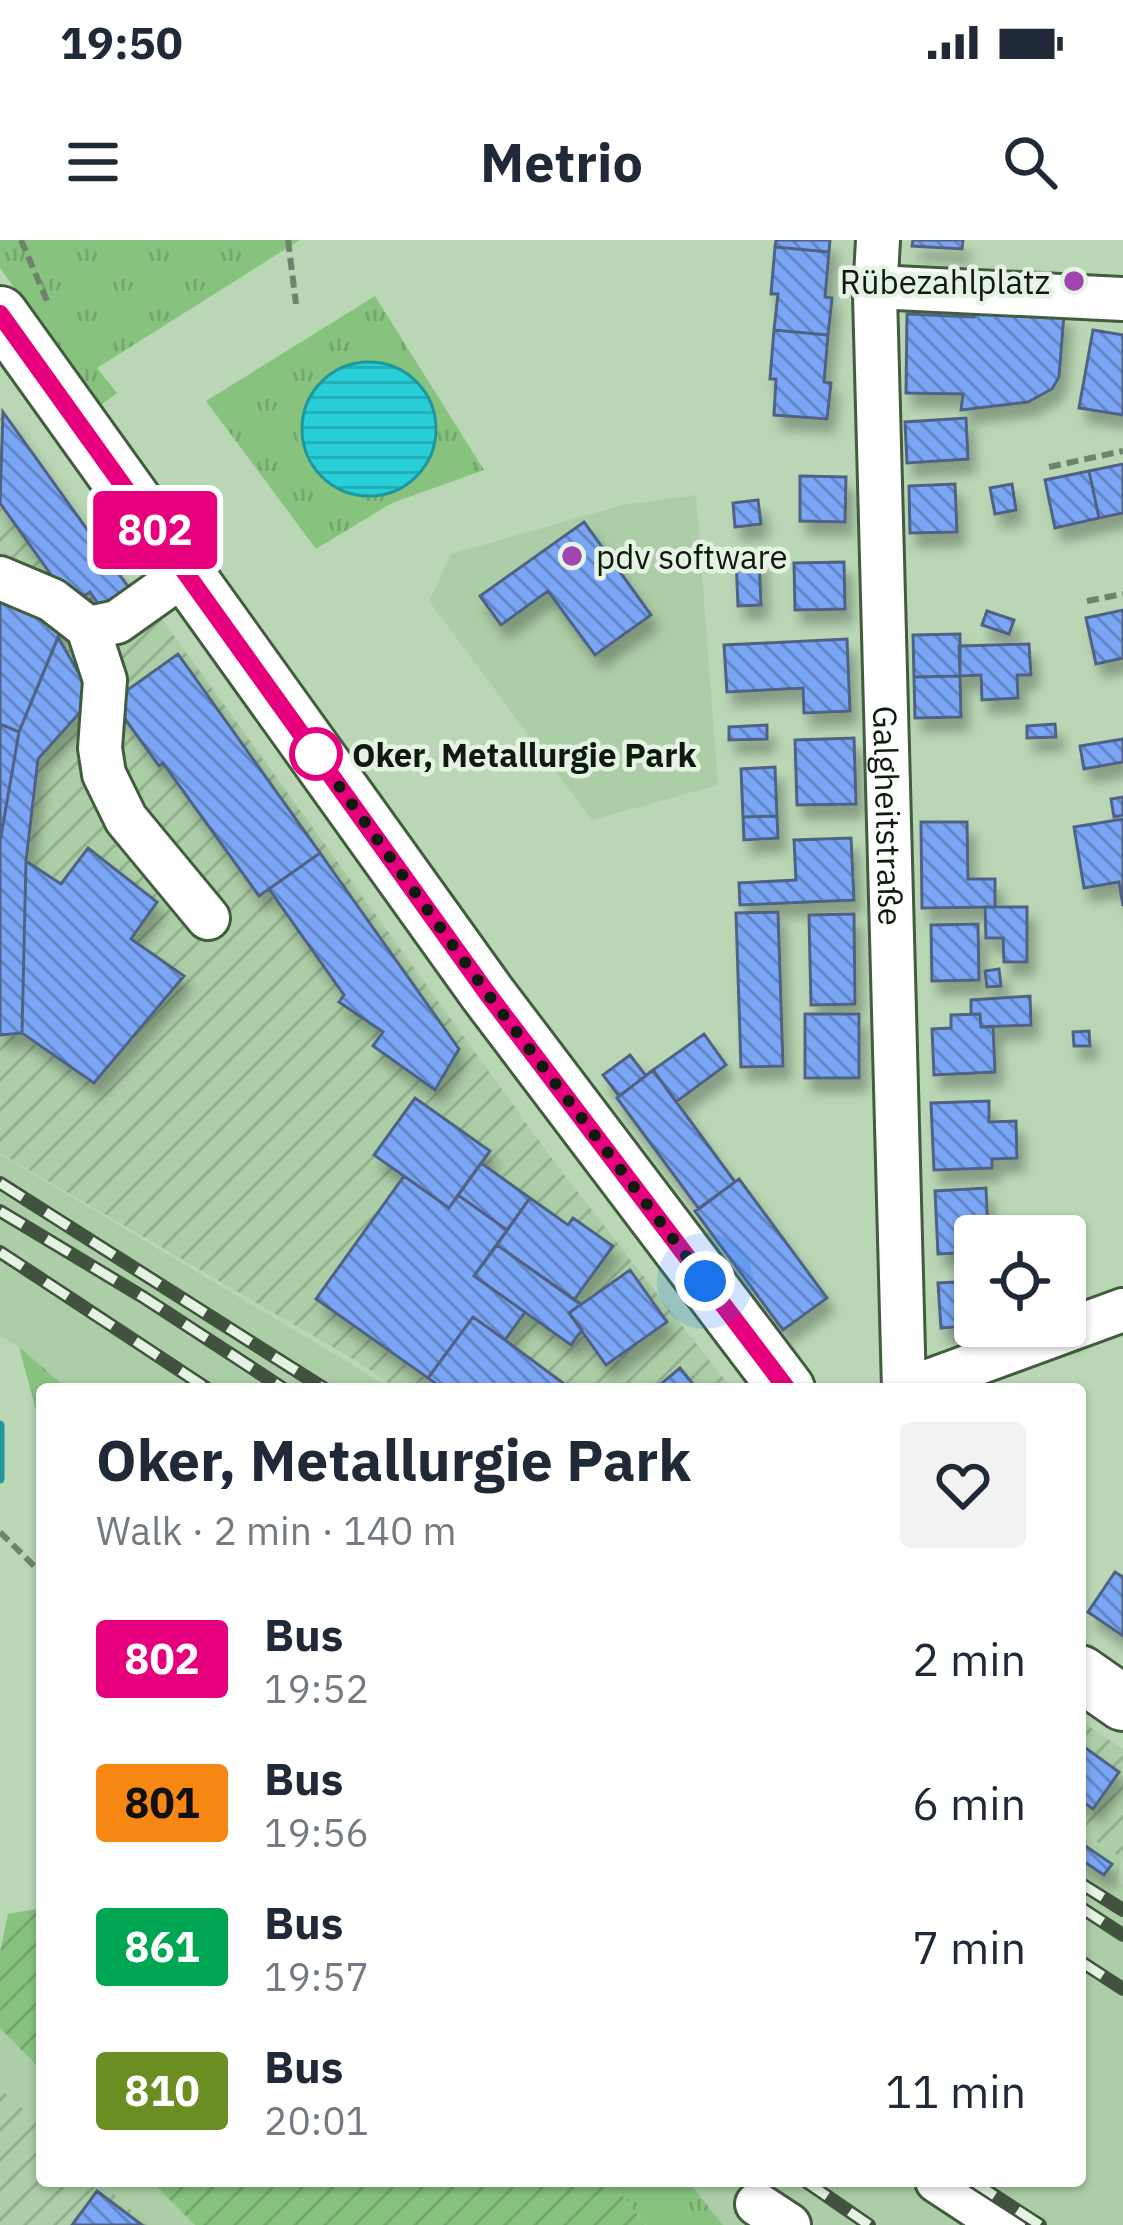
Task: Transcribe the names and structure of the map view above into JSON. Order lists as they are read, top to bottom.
{
  "streets": {
    "street": ["Galgheitstraße"]
  },
  "places": ["Rübezahlplatz", "pdv software", "Oker, Metallurgie Park"],
  "lines": ["bus line 802"],
  "page": {
    "status": "19:50",
    "header": "Metrio",
    "on_map": "802",
    "heading": ["Oker, Metallurgie Park", "Walk · 2 min · 140 m"],
    "list": [
      {
        "mark": "802",
        "name": "Bus",
        "note": "19:52",
        "value": "2 min"
      },
      {
        "mark": "801",
        "name": "Bus",
        "note": "19:56",
        "value": "6 min"
      },
      {
        "mark": "861",
        "name": "Bus",
        "note": "19:57",
        "value": "7 min"
      },
      {
        "mark": "810",
        "name": "Bus",
        "note": "20:01",
        "value": "11 min"
      }
    ]
  }
}
